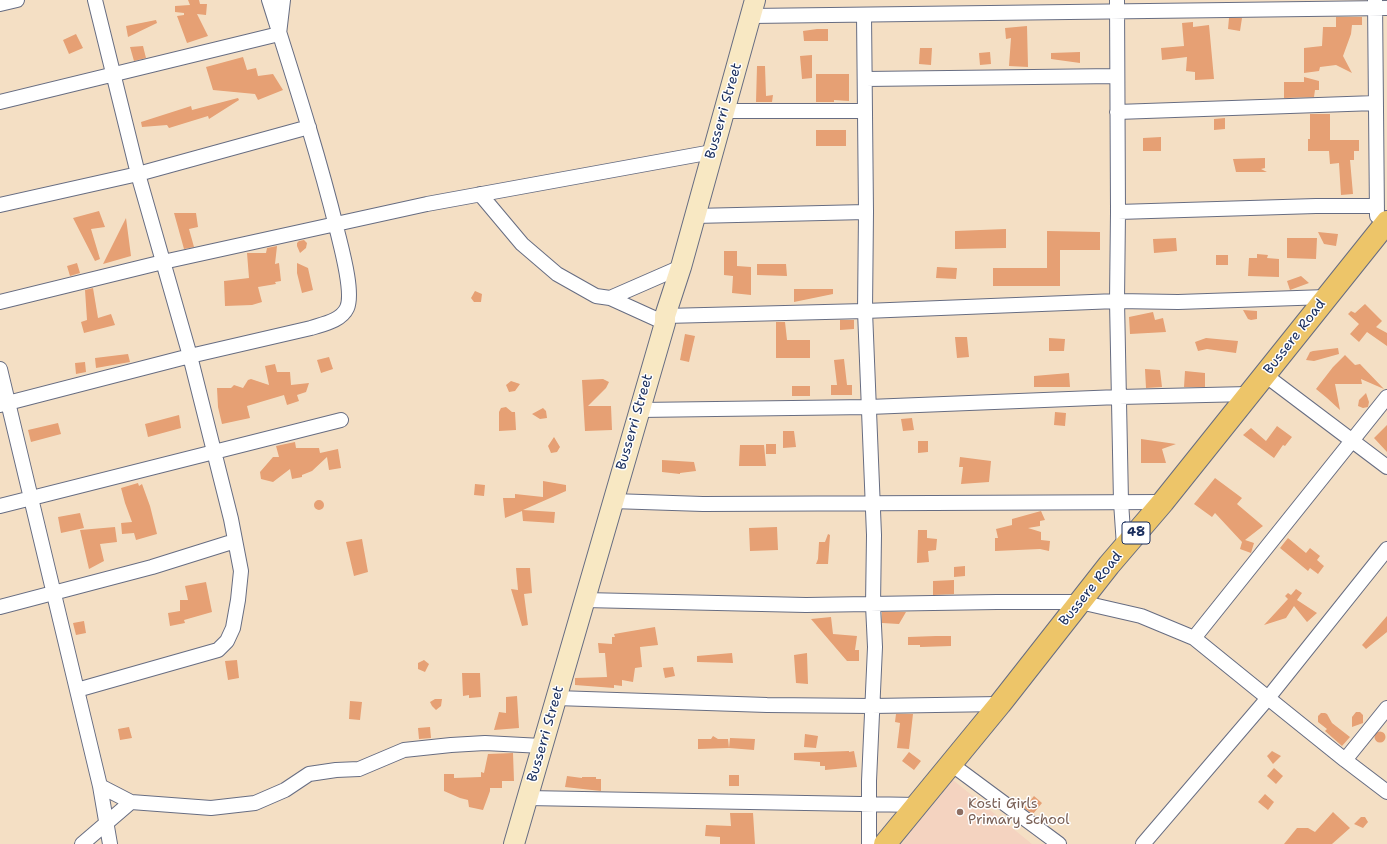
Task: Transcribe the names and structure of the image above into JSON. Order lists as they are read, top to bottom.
{
  "streets": {
    "main road": ["Busserri Street", "Bussere Road", "48"]
  },
  "places": ["Kosti Girls Primary School"]
}
